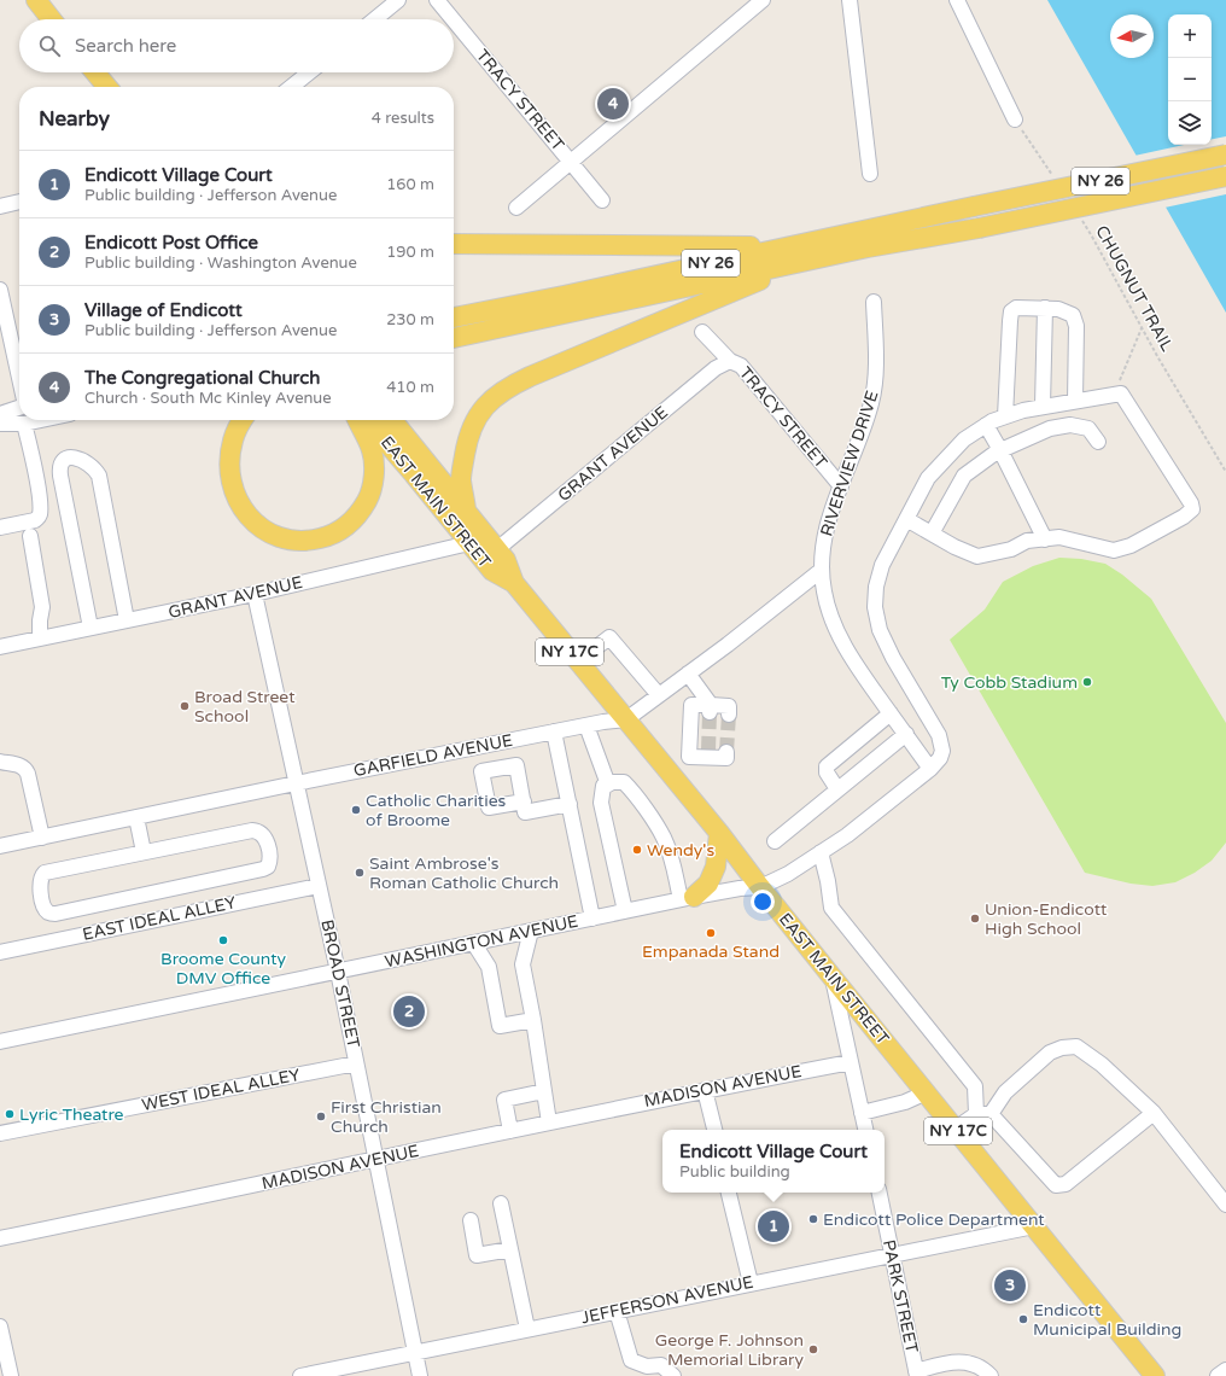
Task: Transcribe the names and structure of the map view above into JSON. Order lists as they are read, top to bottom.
{
  "streets": {
    "main road": ["NY 26", "EAST MAIN STREET", "NY 17C"],
    "street": [
      "TRACY STREET",
      "GRANT AVENUE",
      "RIVERVIEW DRIVE",
      "GARFIELD AVENUE",
      "EAST IDEAL ALLEY",
      "WASHINGTON AVENUE",
      "BROAD STREET",
      "MADISON AVENUE",
      "WEST IDEAL ALLEY",
      "PARK STREET",
      "JEFFERSON AVENUE"
    ],
    "path": ["CHUGNUT TRAIL"]
  },
  "crossings": [
    ["TRACY STREET", "GRANT AVENUE"],
    ["TRACY STREET", "RIVERVIEW DRIVE"],
    ["NY 26", "EAST MAIN STREET"],
    ["GRANT AVENUE", "EAST MAIN STREET"],
    ["GRANT AVENUE", "BROAD STREET"],
    ["RIVERVIEW DRIVE", "GARFIELD AVENUE"],
    ["RIVERVIEW DRIVE", "WASHINGTON AVENUE"],
    ["EAST MAIN STREET", "GARFIELD AVENUE"],
    ["EAST MAIN STREET", "WASHINGTON AVENUE"],
    ["EAST MAIN STREET", "JEFFERSON AVENUE"],
    ["GARFIELD AVENUE", "BROAD STREET"],
    ["EAST IDEAL ALLEY", "BROAD STREET"],
    ["WASHINGTON AVENUE", "BROAD STREET"],
    ["BROAD STREET", "MADISON AVENUE"],
    ["BROAD STREET", "WEST IDEAL ALLEY"],
    ["BROAD STREET", "JEFFERSON AVENUE"],
    ["PARK STREET", "JEFFERSON AVENUE"]
  ],
  "places": [
    "Ty Cobb Stadium",
    "Broad Street School",
    "Catholic Charities of Broome",
    "Wendy's",
    "Saint Ambrose's Roman Catholic Church",
    "Union-Endicott High School",
    "Empanada Stand",
    "Broome County DMV Office",
    "Lyric Theatre",
    "First Christian Church",
    "Endicott Police Department",
    "Endicott Municipal Building",
    "George F. Johnson Memorial Library"
  ],
  "north": "left",
  "page": {
    "map_buttons": ["+", "−"],
    "search": "Search here",
    "pins": [
      "4",
      "2",
      "1",
      "3"
    ],
    "heading": ["Nearby", "4 results"],
    "list": [
      {
        "mark": "1",
        "name": "Endicott Village Court",
        "note": "Public building · Jefferson Avenue",
        "value": "160 m"
      },
      {
        "mark": "2",
        "name": "Endicott Post Office",
        "note": "Public building · Washington Avenue",
        "value": "190 m"
      },
      {
        "mark": "3",
        "name": "Village of Endicott",
        "note": "Public building · Jefferson Avenue",
        "value": "230 m"
      },
      {
        "mark": "4",
        "name": "The Congregational Church",
        "note": "Church · South Mc Kinley Avenue",
        "value": "410 m"
      }
    ],
    "popup": ["Endicott Village Court", "Public building"]
  }
}
